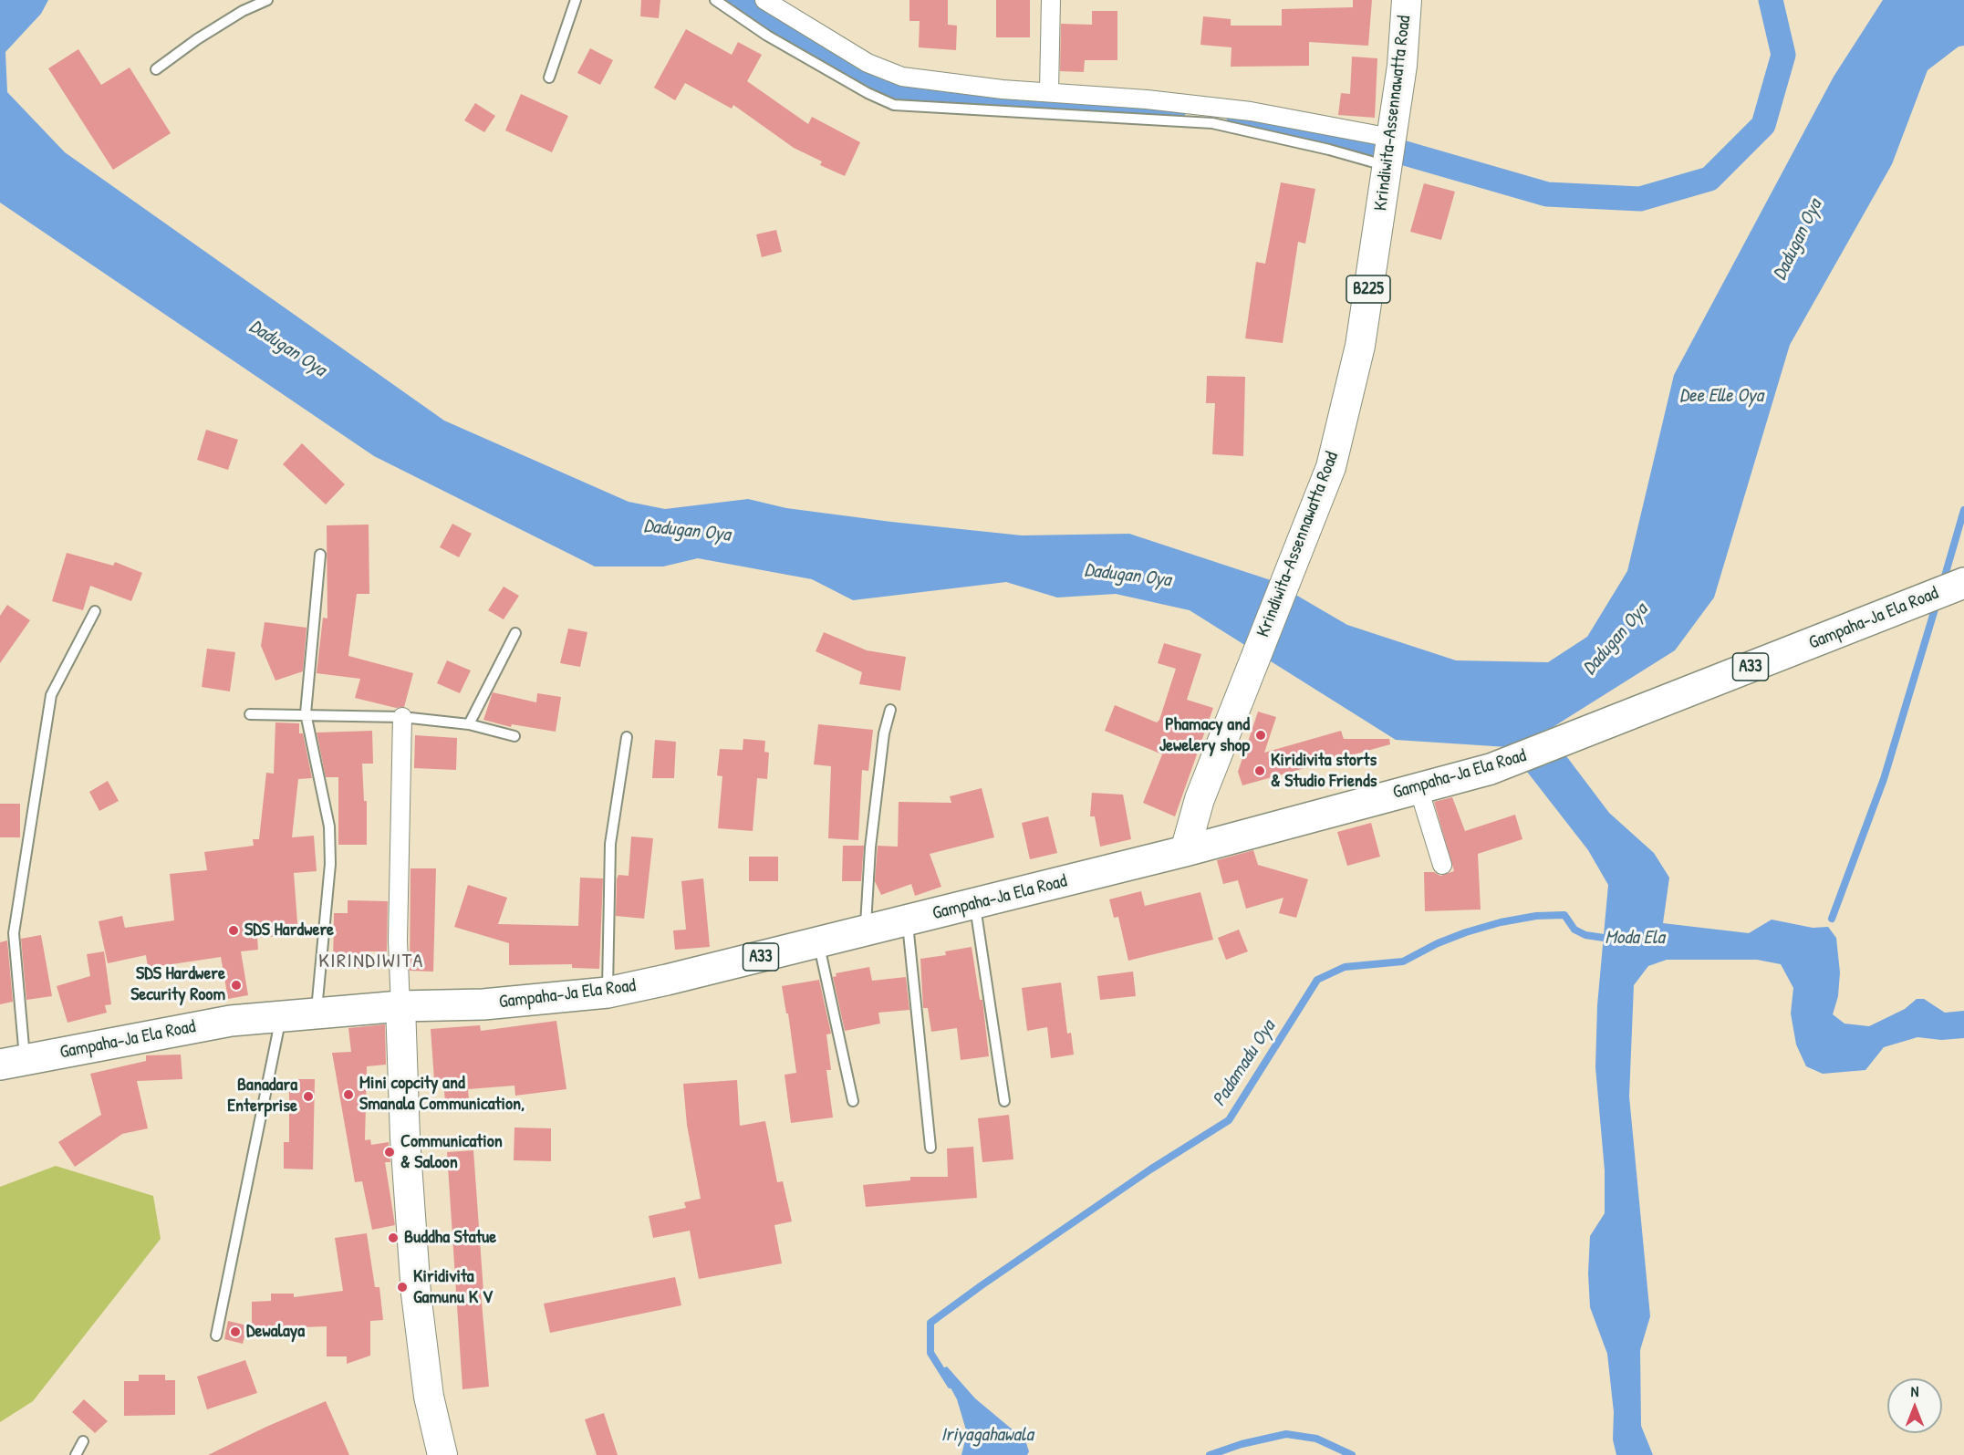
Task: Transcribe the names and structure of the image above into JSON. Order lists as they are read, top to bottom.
{
  "streets": {
    "highway": ["Gampaha-Ja Ela Road", "A33"],
    "main road": ["Krindiwita-Assennawatta Road", "B225"]
  },
  "crossings": [
    ["Krindiwita-Assennawatta Road", "Gampaha-Ja Ela Road"]
  ],
  "districts": ["KIRINDIWITA"],
  "water": [
    "Dadugan Oya",
    "Dee Elle Oya",
    "Moda Ela",
    "Padamadu Oya",
    "Iriyagahawala"
  ],
  "places": [
    "Phamacy and Jewelery shop",
    "Kiridivita storts & Studio Friends",
    "SDS Hardwere",
    "SDS Hardwere Security Room",
    "Mini copcity and Smanala Communication,",
    "Banadara Enterprise",
    "Communication & Saloon",
    "Buddha Statue",
    "Kiridivita Gamunu K V",
    "Dewalaya"
  ],
  "north": "top"
}
